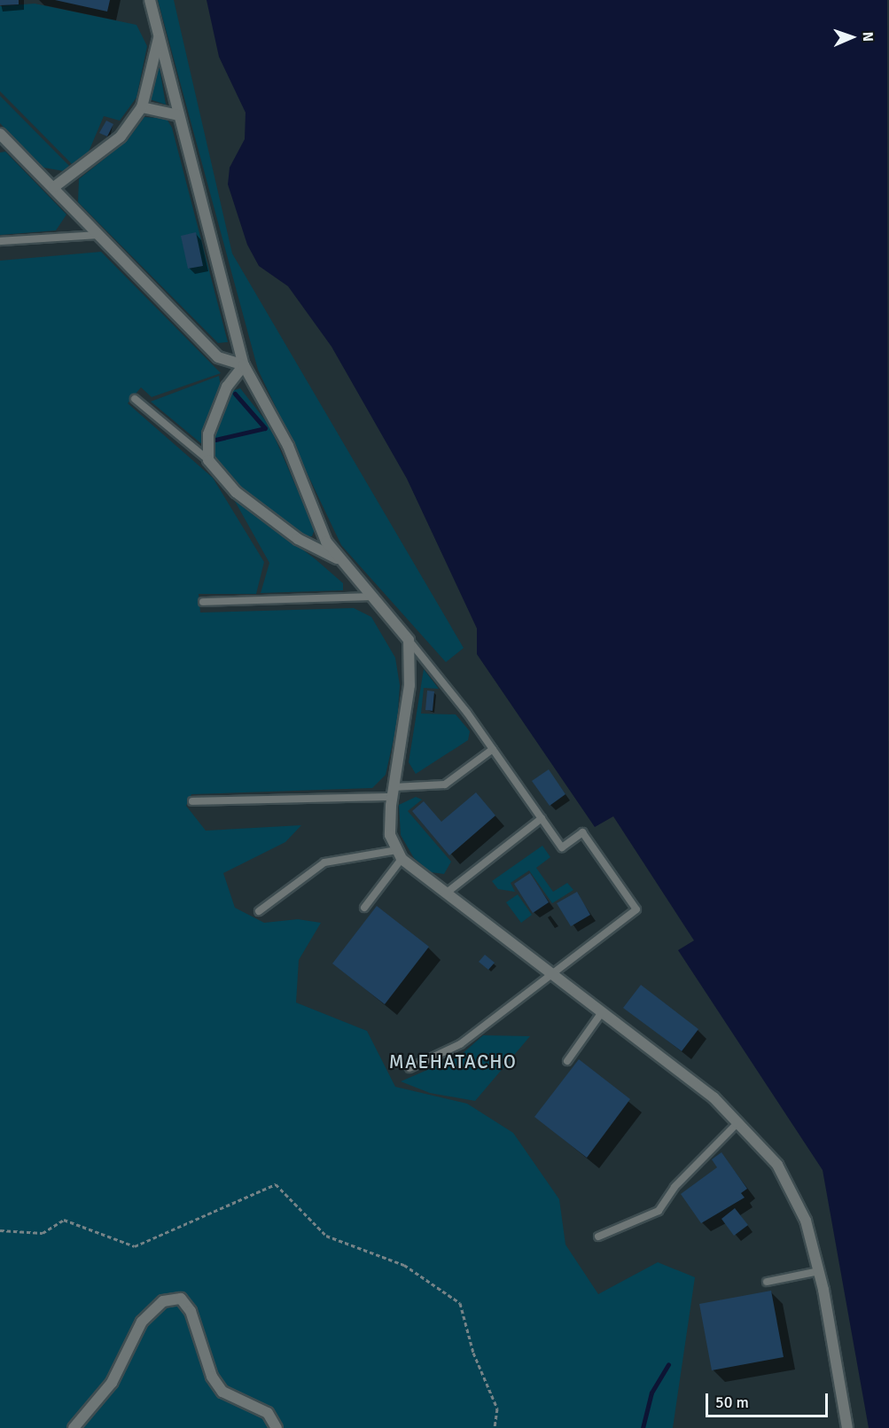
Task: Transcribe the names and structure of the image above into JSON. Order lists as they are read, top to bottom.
{
  "districts": ["MAEHATACHO"],
  "scale_bar": "50 m",
  "north": "right"
}
